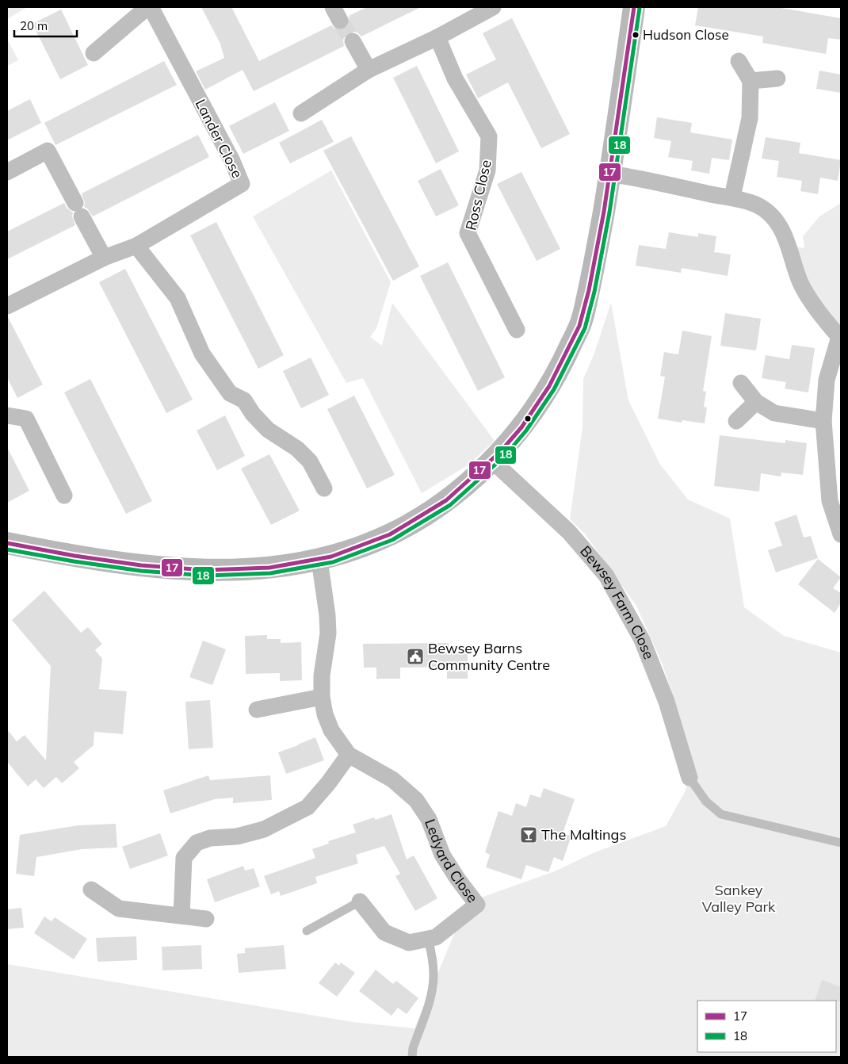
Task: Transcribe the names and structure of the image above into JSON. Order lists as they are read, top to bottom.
{
  "streets": {
    "street": [
      "Lander Close",
      "Ross Close",
      "Bewsey Farm Close",
      "Ledyard Close"
    ]
  },
  "parks": ["Sankey Valley Park"],
  "places": {
    "other": ["Hudson Close"],
    "public building": ["Bewsey Barns Community Centre"],
    "bar": ["The Maltings"]
  },
  "lines": ["transit line 17", "transit line 18"],
  "legend": ["17", "18"],
  "scale_bar": "20 m"
}
